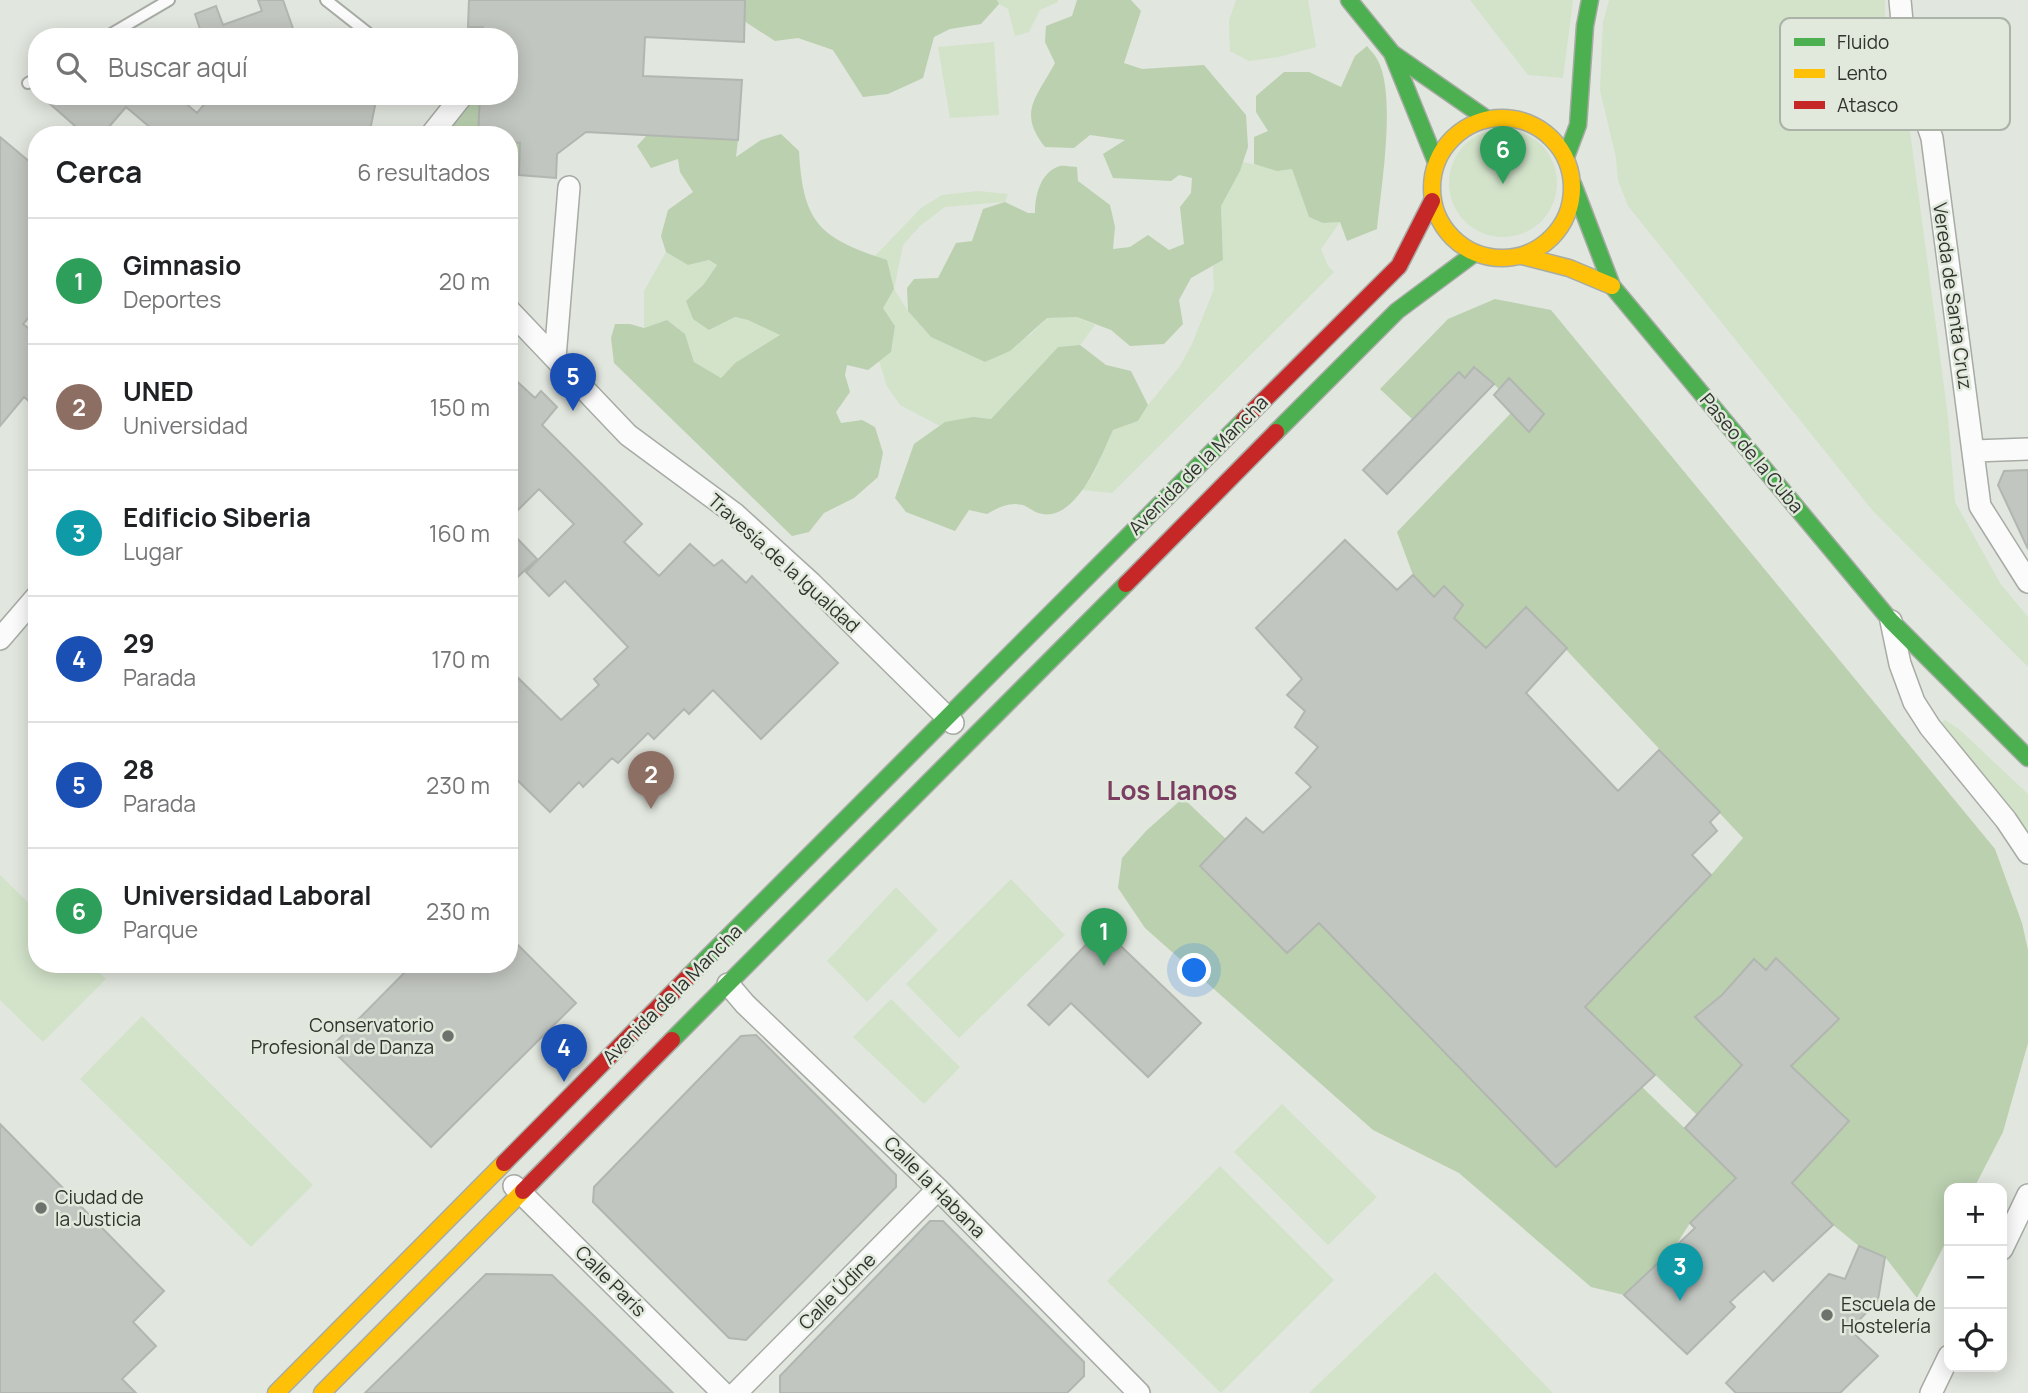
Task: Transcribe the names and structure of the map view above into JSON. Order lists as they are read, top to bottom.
{
  "streets": {
    "main road": ["Paseo de la Cuba", "Avenida de la Mancha"],
    "street": [
      "Vereda de Santa Cruz",
      "Travesía de la Igualdad",
      "Calle la Habana",
      "Calle París",
      "Calle Údine"
    ]
  },
  "crossings": [
    ["Avenida de la Mancha", "Travesía de la Igualdad"],
    ["Avenida de la Mancha", "Calle la Habana"],
    ["Avenida de la Mancha", "Calle París"],
    ["Calle la Habana", "Calle Údine"]
  ],
  "districts": ["Los Llanos"],
  "places": ["Conservatorio Profesional de Danza", "Ciudad de la Justicia", "Escuela de Hostelería"],
  "legend": ["Fluido", "Lento", "Atasco"],
  "page": {
    "search": "Buscar aquí",
    "pins": [
      "6",
      "5",
      "2",
      "1",
      "4",
      "3"
    ],
    "heading": ["Cerca", "6 resultados"],
    "list": [
      {
        "mark": "1",
        "name": "Gimnasio",
        "note": "Deportes",
        "value": "20 m"
      },
      {
        "mark": "2",
        "name": "UNED",
        "note": "Universidad",
        "value": "150 m"
      },
      {
        "mark": "3",
        "name": "Edificio Siberia",
        "note": "Lugar",
        "value": "160 m"
      },
      {
        "mark": "4",
        "name": "29",
        "note": "Parada",
        "value": "170 m"
      },
      {
        "mark": "5",
        "name": "28",
        "note": "Parada",
        "value": "230 m"
      },
      {
        "mark": "6",
        "name": "Universidad Laboral",
        "note": "Parque",
        "value": "230 m"
      }
    ],
    "map_buttons": ["+", "−"]
  }
}
